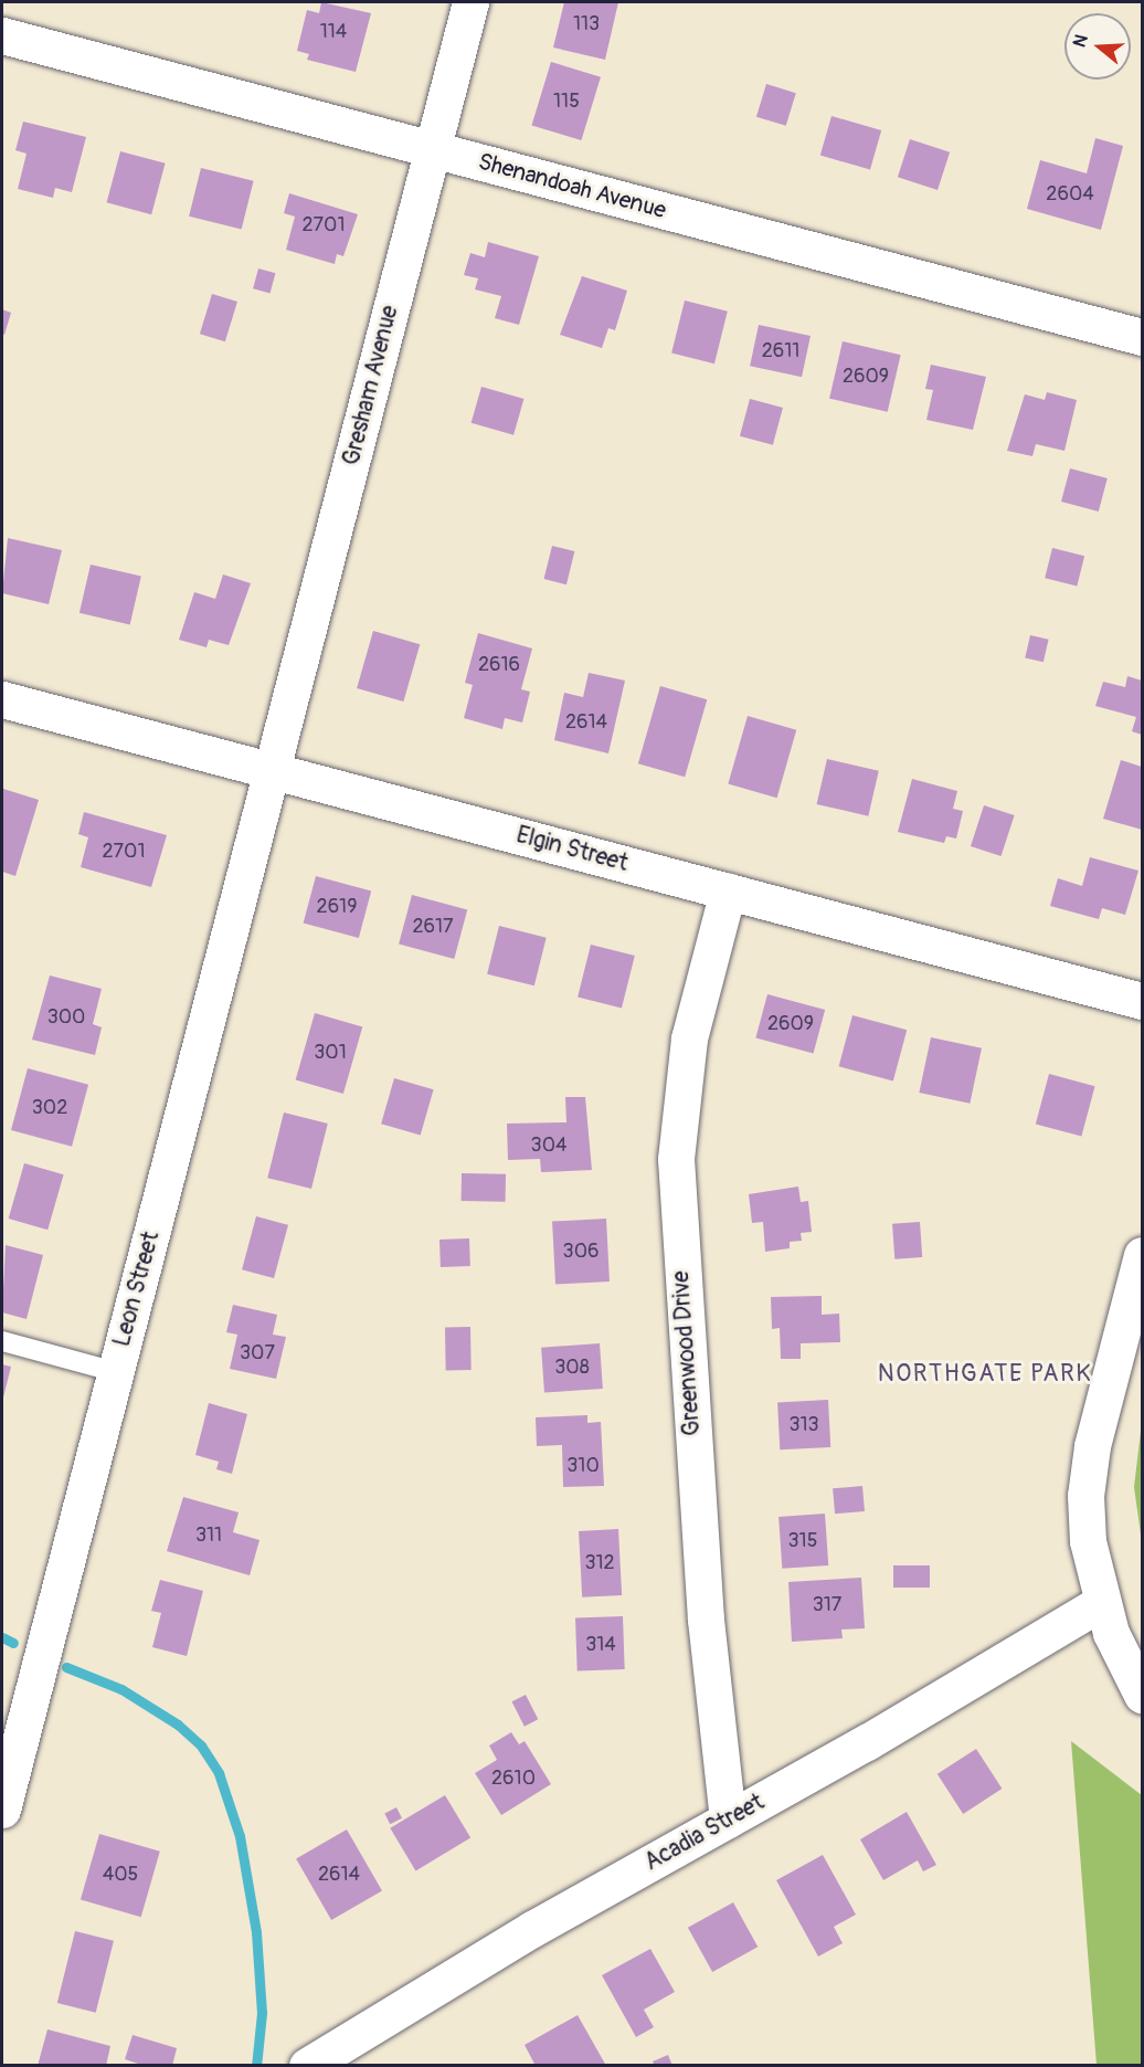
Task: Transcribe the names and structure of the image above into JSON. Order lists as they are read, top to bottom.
{
  "streets": {
    "street": [
      "Shenandoah Avenue",
      "Gresham Avenue",
      "Elgin Street",
      "Leon Street",
      "Greenwood Drive",
      "Acadia Street"
    ]
  },
  "crossings": [
    ["Shenandoah Avenue", "Gresham Avenue"],
    ["Gresham Avenue", "Elgin Street"],
    ["Gresham Avenue", "Leon Street"],
    ["Elgin Street", "Leon Street"],
    ["Elgin Street", "Greenwood Drive"],
    ["Greenwood Drive", "Acadia Street"]
  ],
  "districts": ["NORTHGATE PARK"],
  "house_numbers": [
    "113",
    "114",
    "115",
    "2604",
    "2701",
    "2611",
    "2609",
    "2616",
    "2614",
    "2701",
    "2619",
    "2617",
    "300",
    "2609",
    "301",
    "302",
    "304",
    "306",
    "307",
    "308",
    "313",
    "310",
    "311",
    "315",
    "312",
    "317",
    "314",
    "2610",
    "405",
    "2614"
  ],
  "north": "left"
}
